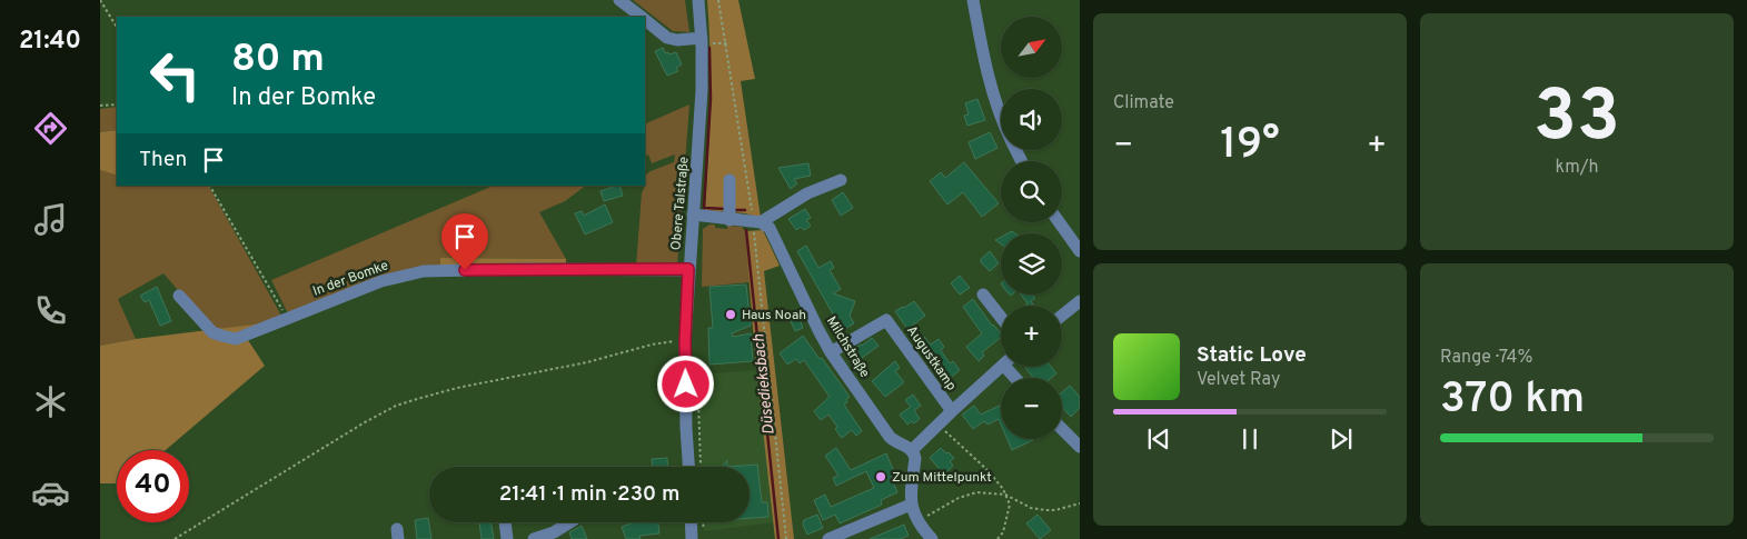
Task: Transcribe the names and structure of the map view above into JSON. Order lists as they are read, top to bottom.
{
  "streets": {
    "street": [
      "Obere Talstraße",
      "In der Bomke",
      "Milchstraße",
      "Augustkamp"
    ]
  },
  "crossings": [
    ["Obere Talstraße", "In der Bomke"],
    ["Milchstraße", "Augustkamp"]
  ],
  "water": ["Düsedieksbach"],
  "places": ["Haus Noah", "Zum Mittelpunkt"],
  "north": "top right",
  "page": {
    "tabs": "21:40",
    "tile": [
      "Climate",
      ["33", "km/h"],
      ["Range · 74%", "370 km"]
    ],
    "map_buttons": ["+", "−"],
    "turn": ["80 m", "In der Bomke"],
    "heat": ["−", "19°", "+"],
    "then": "Then",
    "song": ["Static Love", "Velvet Ray"],
    "limit": "40",
    "trip": "21:41 · 1 min · 230 m"
  }
}
